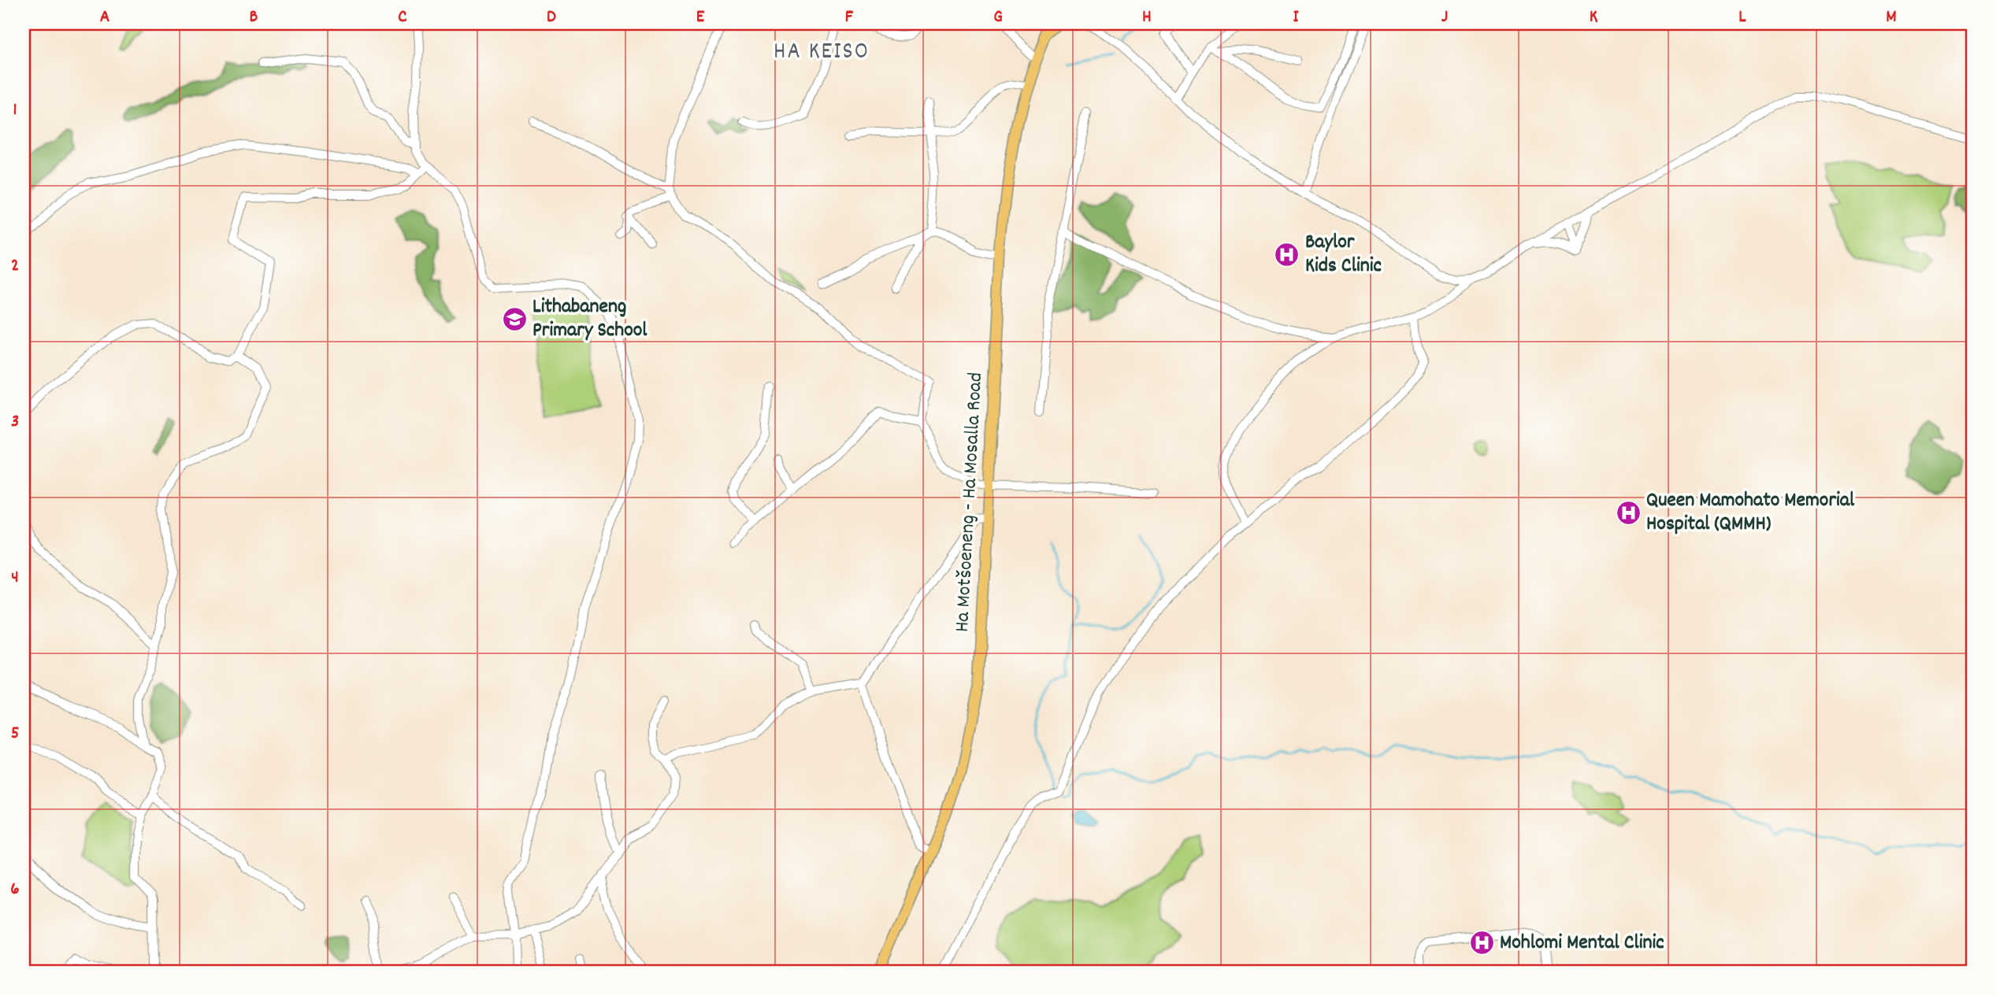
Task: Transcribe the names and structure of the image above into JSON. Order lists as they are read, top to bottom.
{
  "streets": {
    "main road": ["Ha Motšoeneng - Ha Mosalla Road"]
  },
  "districts": ["HA KEISO"],
  "places": {
    "hospital": ["Baylor Kids Clinic", "Queen Mamohato Memorial Hospital (QMMH)", "Mohlomi Mental Clinic"],
    "school or university": ["Lithabaneng Primary School"]
  },
  "grid": {
    "columns": [
      "A",
      "B",
      "C",
      "D",
      "E",
      "F",
      "G",
      "H",
      "I",
      "J",
      "K",
      "L",
      "M"
    ],
    "rows": [
      "1",
      "2",
      "3",
      "4",
      "5",
      "6"
    ]
  }
}
